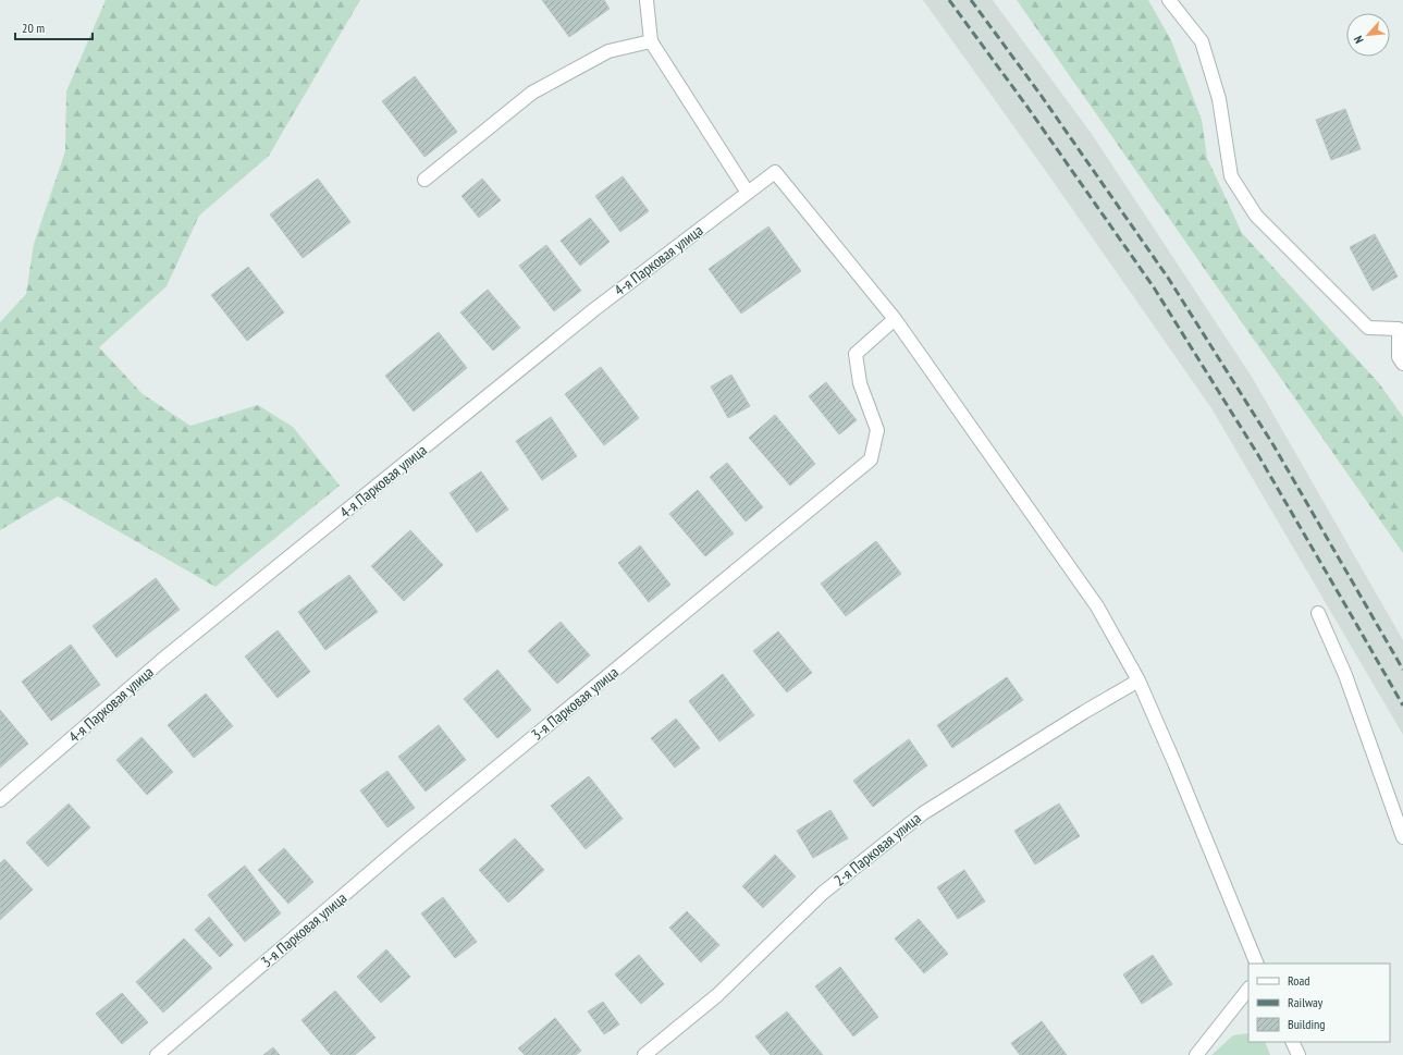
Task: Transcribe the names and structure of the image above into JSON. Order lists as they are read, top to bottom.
{
  "streets": {
    "street": ["4-я Парковая улица", "3-я Парковая улица", "2-я Парковая улица"]
  },
  "crossings": [
    ["4-я Парковая улица", "3-я Парковая улица"]
  ],
  "legend": ["Road", "Railway", "Building"],
  "scale_bar": "20 m",
  "north": "bottom left"
}
